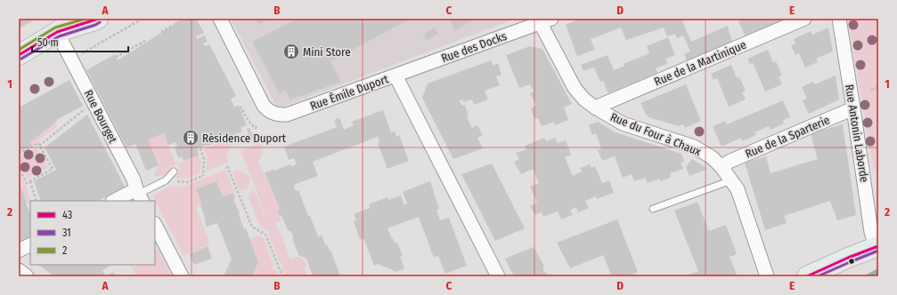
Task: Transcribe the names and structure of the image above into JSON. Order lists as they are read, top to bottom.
{
  "streets": {
    "street": [
      "Rue des Docks",
      "Rue de la Martinique",
      "Rue Émile Duport",
      "Rue Bourget",
      "Rue Antonin Laborde",
      "Rue du Four à Chaux",
      "Rue de la Sparterie"
    ]
  },
  "crossings": [
    ["Rue des Docks", "Rue Émile Duport"],
    ["Rue des Docks", "Rue du Four à Chaux"],
    ["Rue de la Martinique", "Rue du Four à Chaux"],
    ["Rue Antonin Laborde", "Rue de la Sparterie"],
    ["Rue du Four à Chaux", "Rue de la Sparterie"]
  ],
  "places": {
    "building": ["Mini Store", "Résidence Duport"]
  },
  "lines": ["transit line 43", "transit line 2", "transit line 31"],
  "legend": ["43", "31", "2"],
  "scale_bar": "50 m",
  "grid": {
    "columns": [
      "A",
      "B",
      "C",
      "D",
      "E"
    ],
    "rows": ["1", "2"]
  }
}
